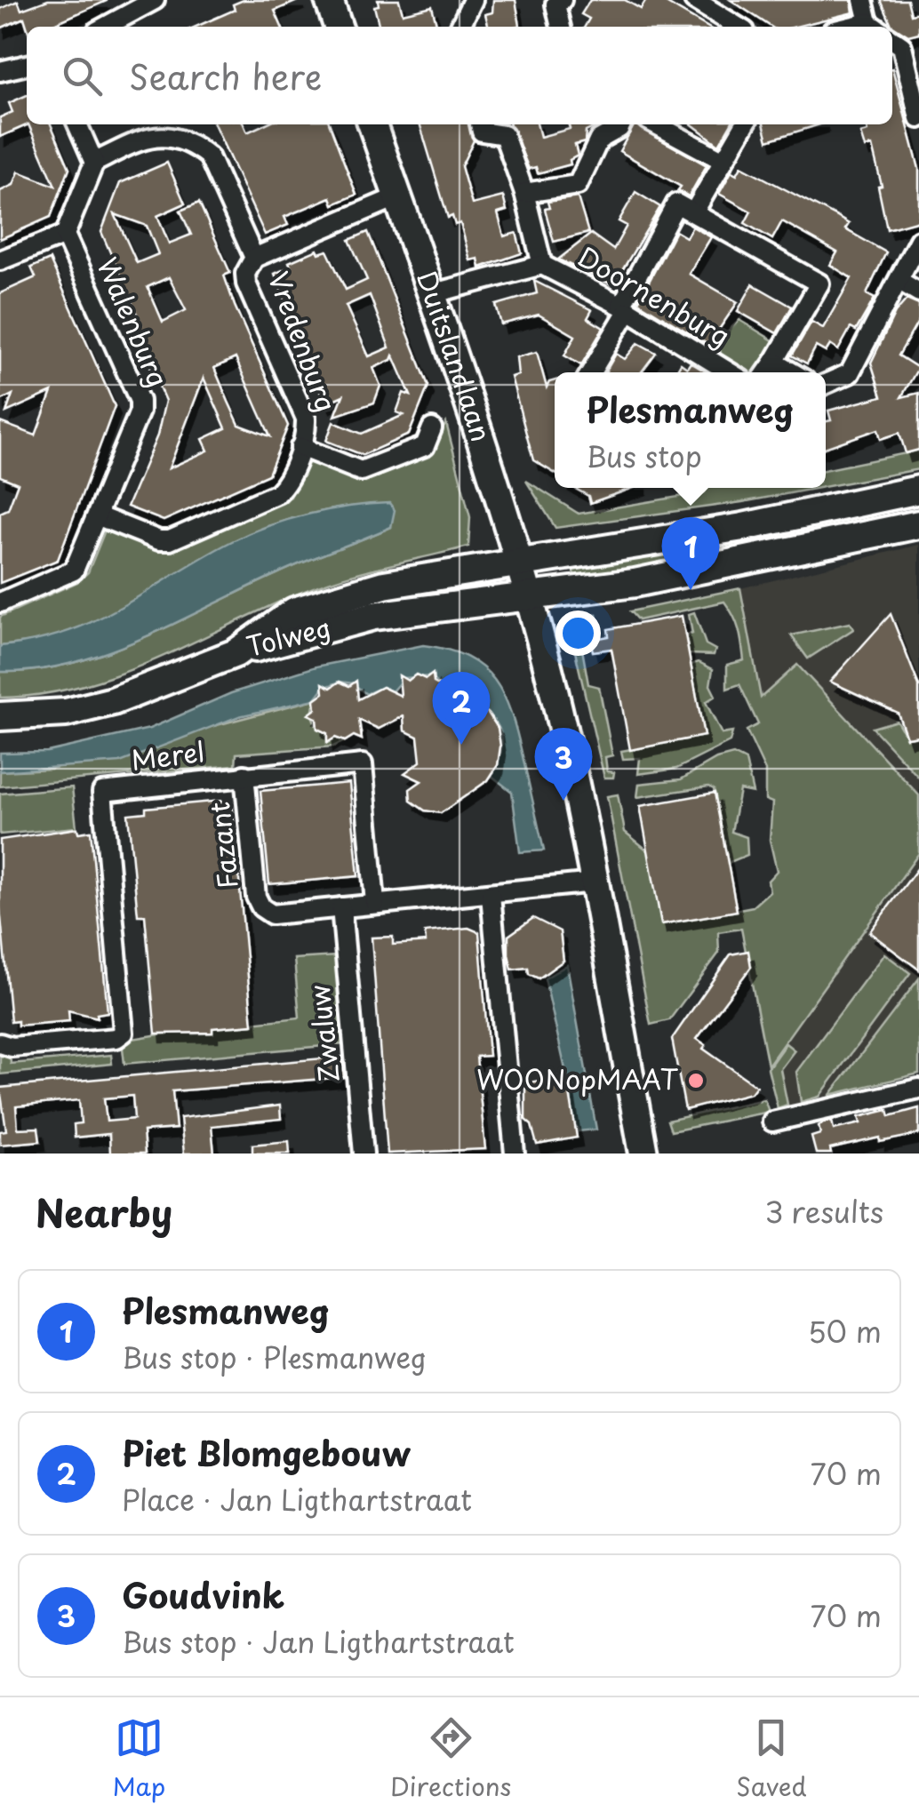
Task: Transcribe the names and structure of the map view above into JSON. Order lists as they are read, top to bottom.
{
  "streets": {
    "main road": ["Duitslandlaan", "Tolweg"],
    "street": [
      "Doornenburg",
      "Walenburg",
      "Vredenburg",
      "Merel",
      "Fazant",
      "Zwaluw"
    ]
  },
  "crossings": [
    ["Doornenburg", "Duitslandlaan"],
    ["Walenburg", "Vredenburg"],
    ["Vredenburg", "Duitslandlaan"],
    ["Duitslandlaan", "Tolweg"],
    ["Merel", "Fazant"],
    ["Fazant", "Zwaluw"]
  ],
  "places": ["WOONopMAAT"],
  "page": {
    "search": "Search here",
    "popup": ["Plesmanweg", "Bus stop"],
    "pins": ["1", "2", "3"],
    "heading": ["Nearby", "3 results"],
    "list": [
      {
        "mark": "1",
        "name": "Plesmanweg",
        "note": "Bus stop · Plesmanweg",
        "value": "50 m"
      },
      {
        "mark": "2",
        "name": "Piet Blomgebouw",
        "note": "Place · Jan Ligthartstraat",
        "value": "70 m"
      },
      {
        "mark": "3",
        "name": "Goudvink",
        "note": "Bus stop · Jan Ligthartstraat",
        "value": "70 m"
      }
    ],
    "nav": ["Map", "Directions", "Saved"]
  }
}
